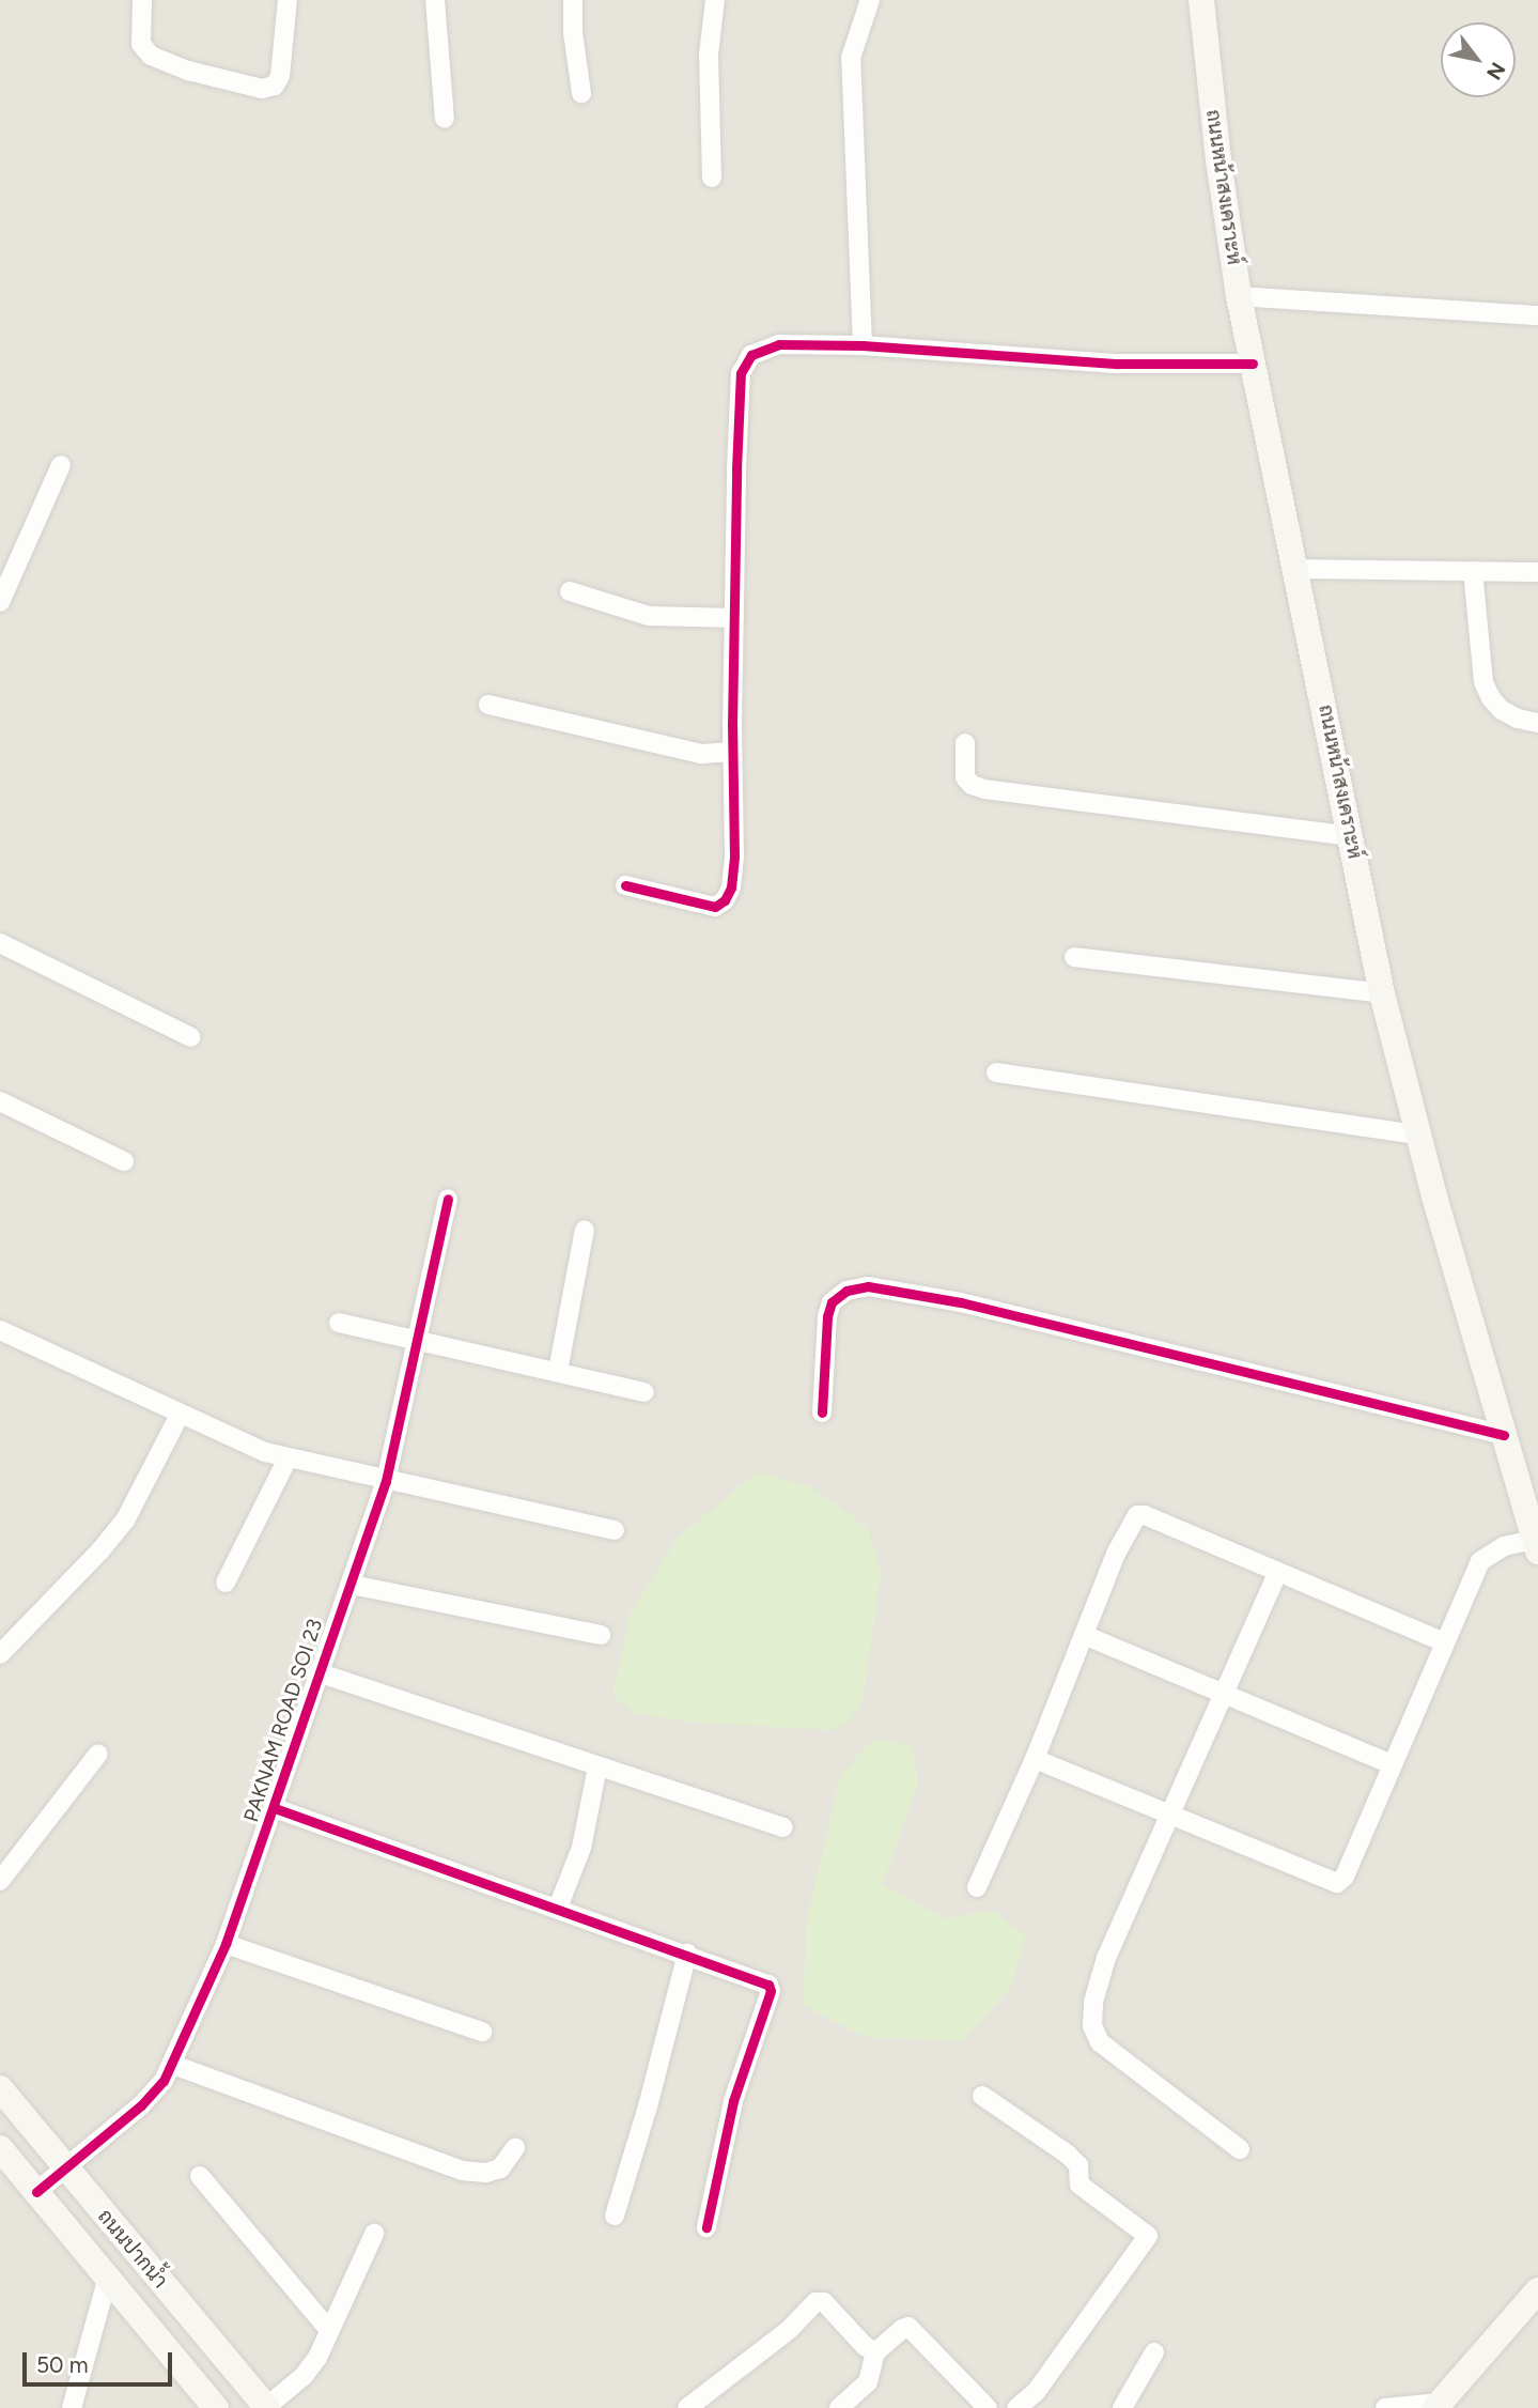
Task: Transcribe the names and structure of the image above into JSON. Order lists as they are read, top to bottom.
{
  "streets": {
    "main road": ["ถนนหน้าสงเคราะห์", "ถนนปากน้ำ"],
    "street": ["PAKNAM ROAD SOI 23"]
  },
  "crossings": [
    ["PAKNAM ROAD SOI 23", "ถนนปากน้ำ"]
  ],
  "scale_bar": "50 m",
  "north": "bottom right"
}
